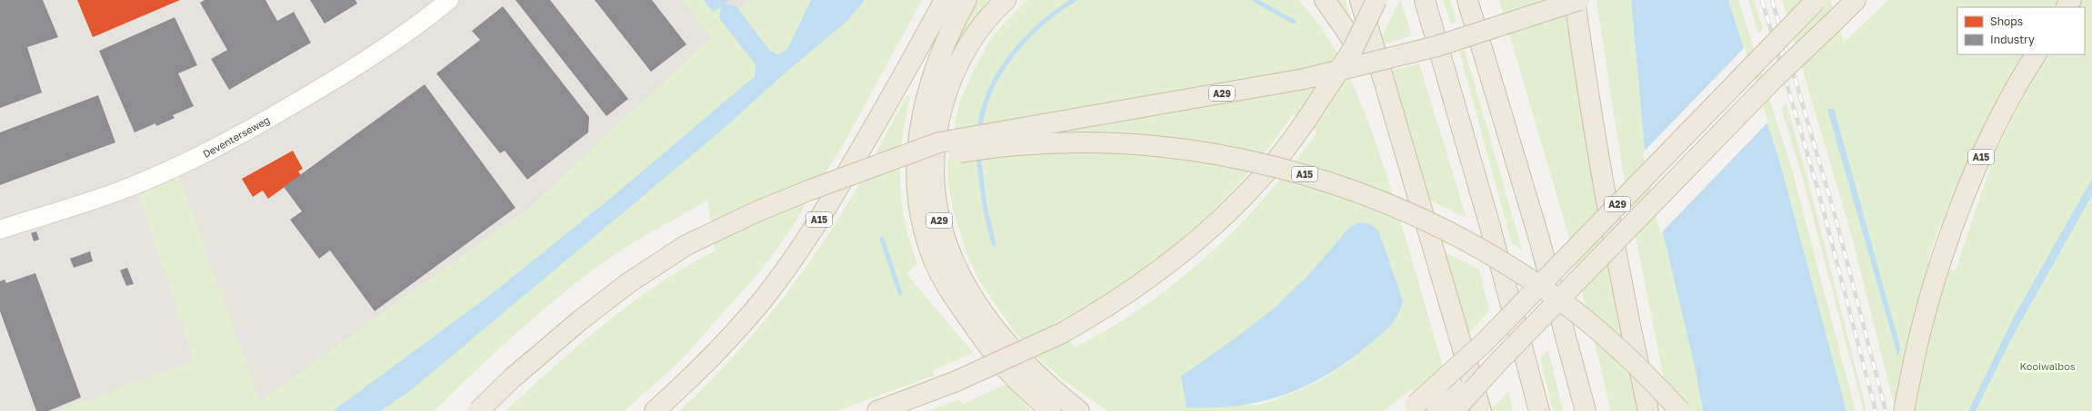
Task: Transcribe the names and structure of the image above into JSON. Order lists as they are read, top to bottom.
{
  "streets": {
    "highway": ["A29", "A15"],
    "street": ["Deventerseweg"]
  },
  "crossings": [
    ["A29", "A15"]
  ],
  "parks": ["Kooiwalbos"],
  "legend": ["Shops", "Industry"]
}
